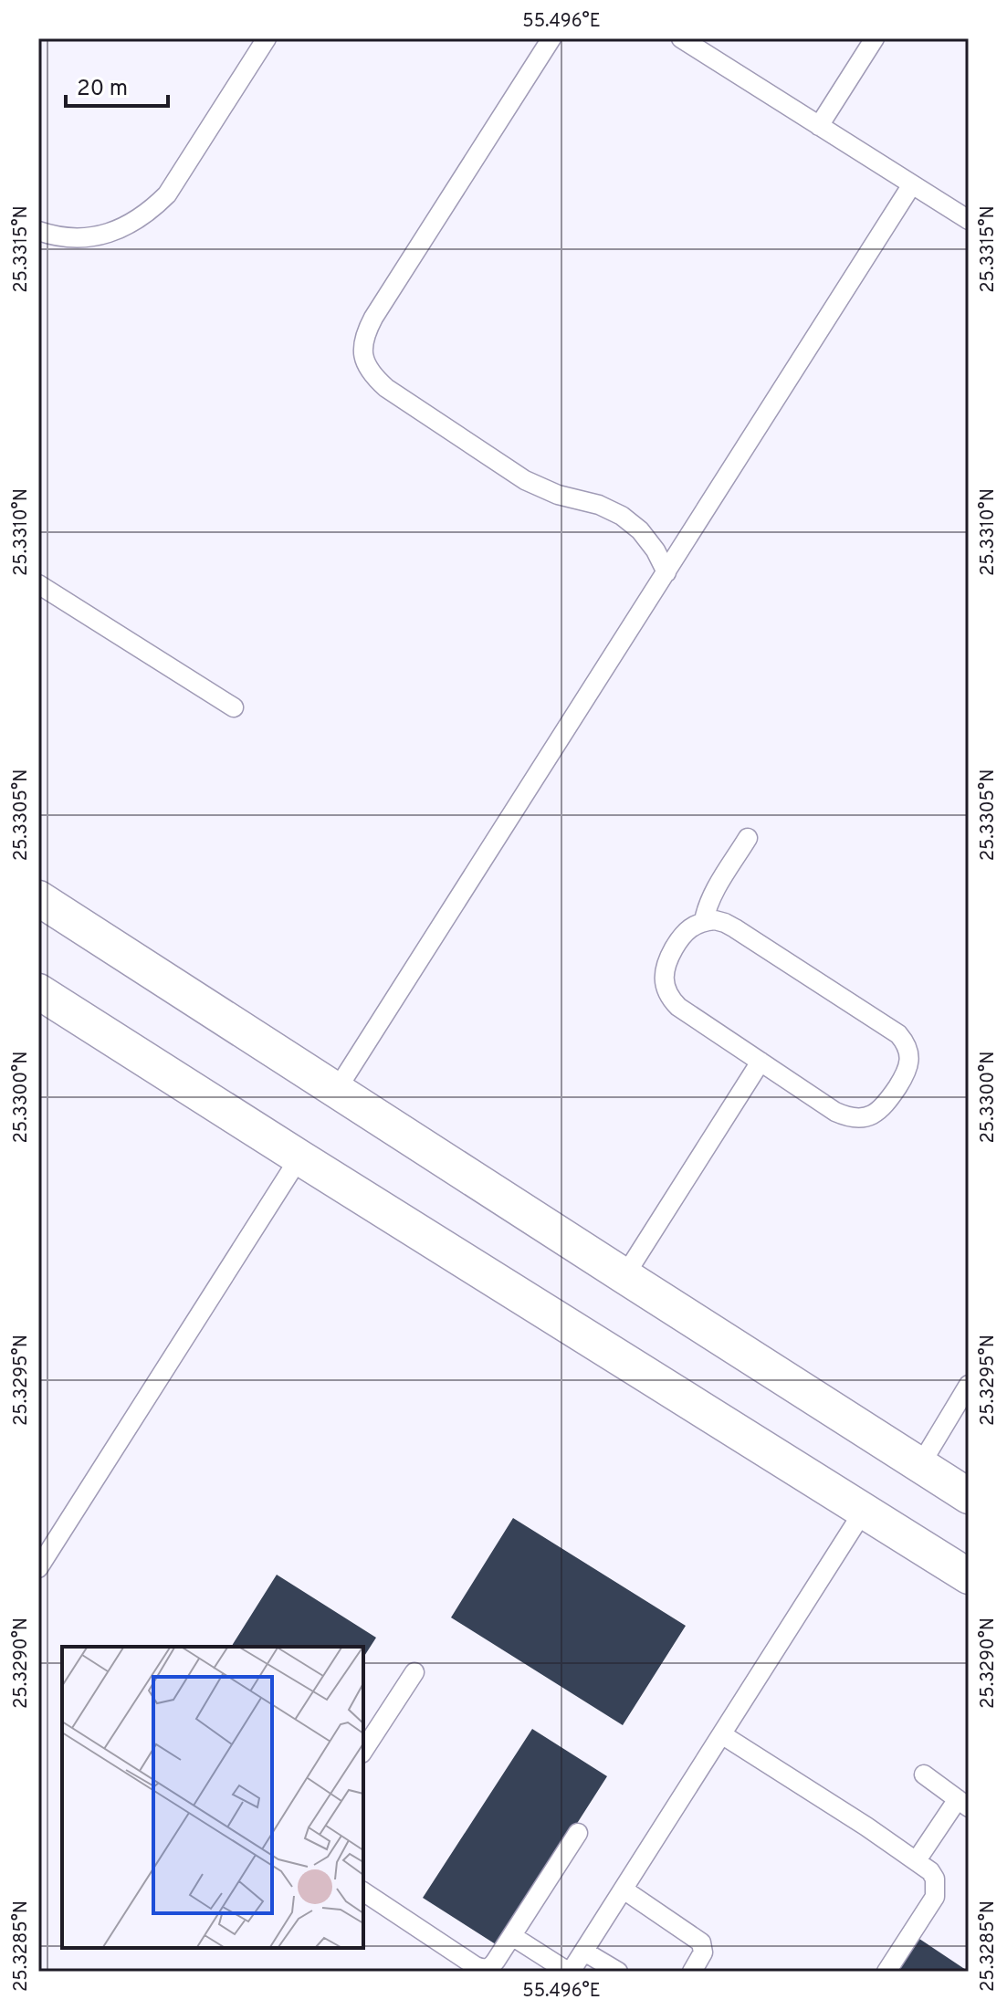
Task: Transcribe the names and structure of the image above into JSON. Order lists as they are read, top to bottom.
{
  "scale_bar": "20 m",
  "coordinates": [
    "55.496°E",
    "25.3315°N",
    "25.3310°N",
    "25.3305°N",
    "25.3300°N",
    "25.3295°N",
    "25.3290°N",
    "25.3285°N"
  ]
}
